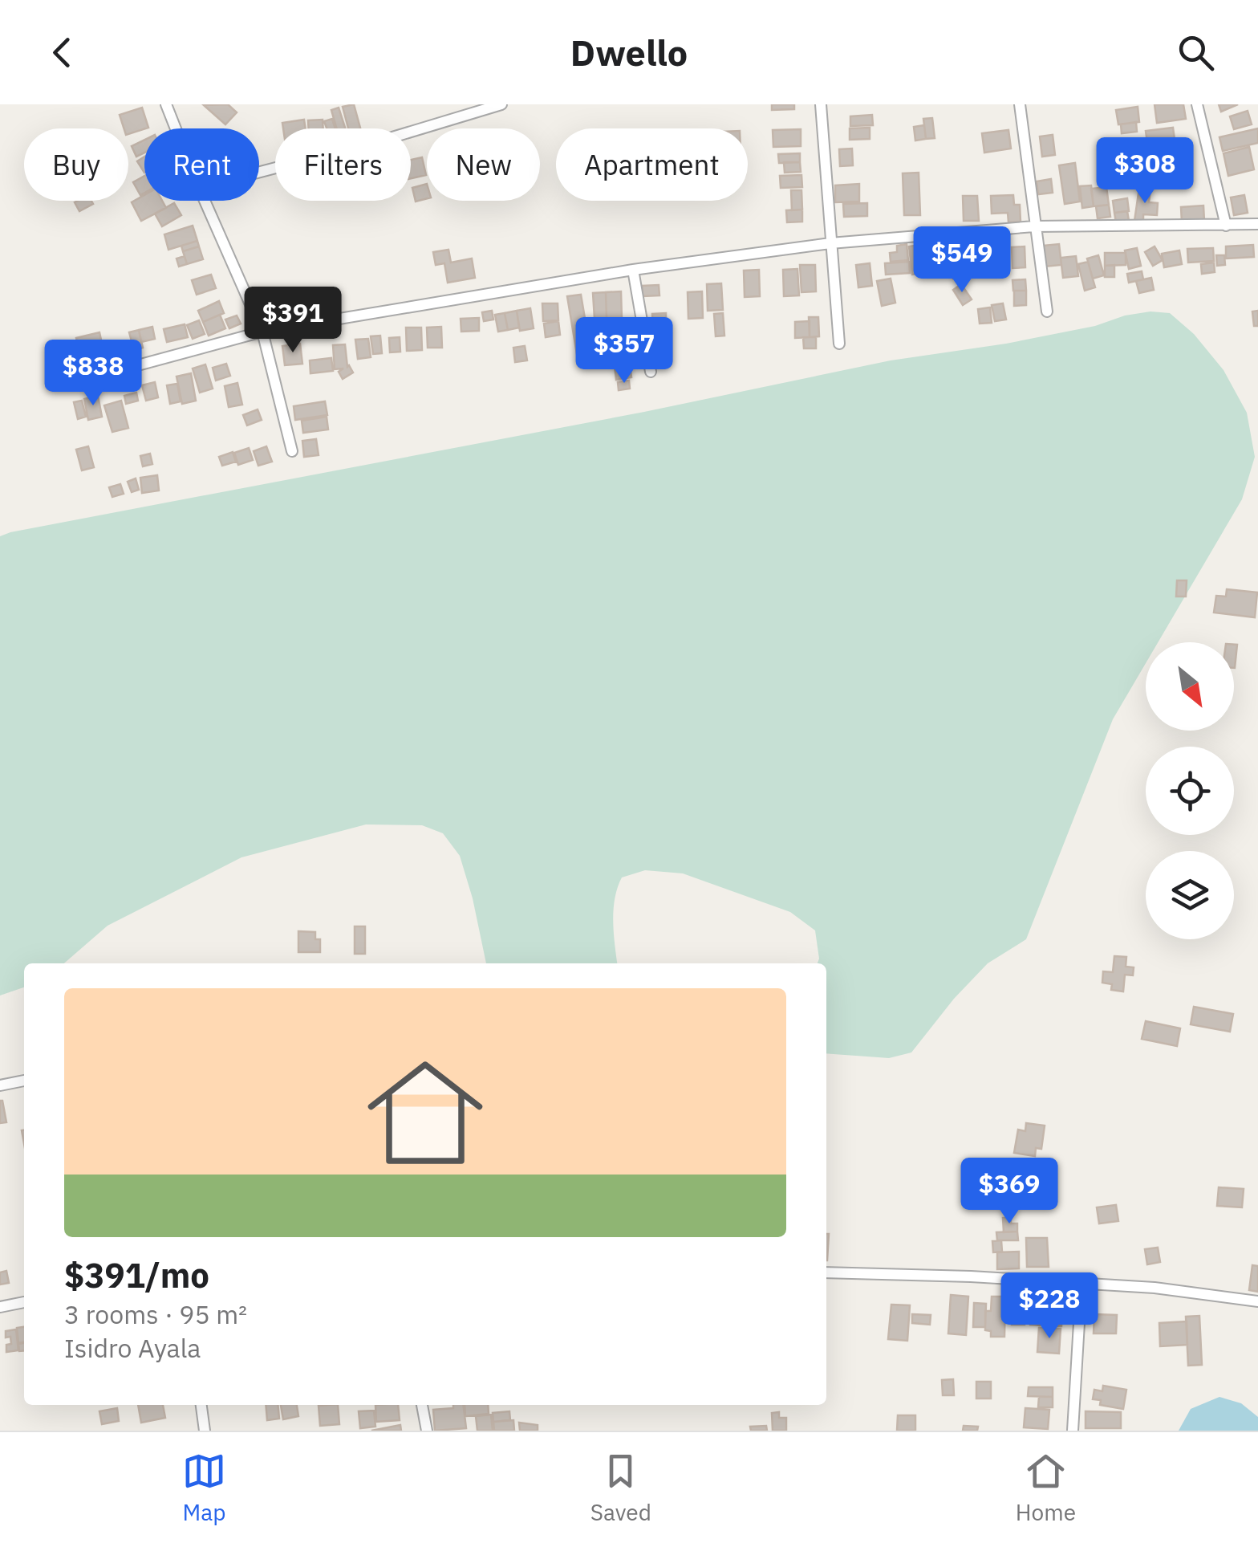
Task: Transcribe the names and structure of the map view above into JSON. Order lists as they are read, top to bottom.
{
  "north": "bottom right",
  "page": {
    "header": "Dwello",
    "chip": [
      "Buy",
      "Rent",
      "Filters",
      "New",
      "Apartment"
    ],
    "price": [
      "$308",
      "$549",
      "$391",
      "$357",
      "$838",
      "$369",
      "$228"
    ],
    "list": [
      {
        "name": "$391/mo",
        "note": "3 rooms · 95 m² · Isidro Ayala"
      }
    ],
    "tabs": ["Map", "Saved", "Home"]
  }
}
